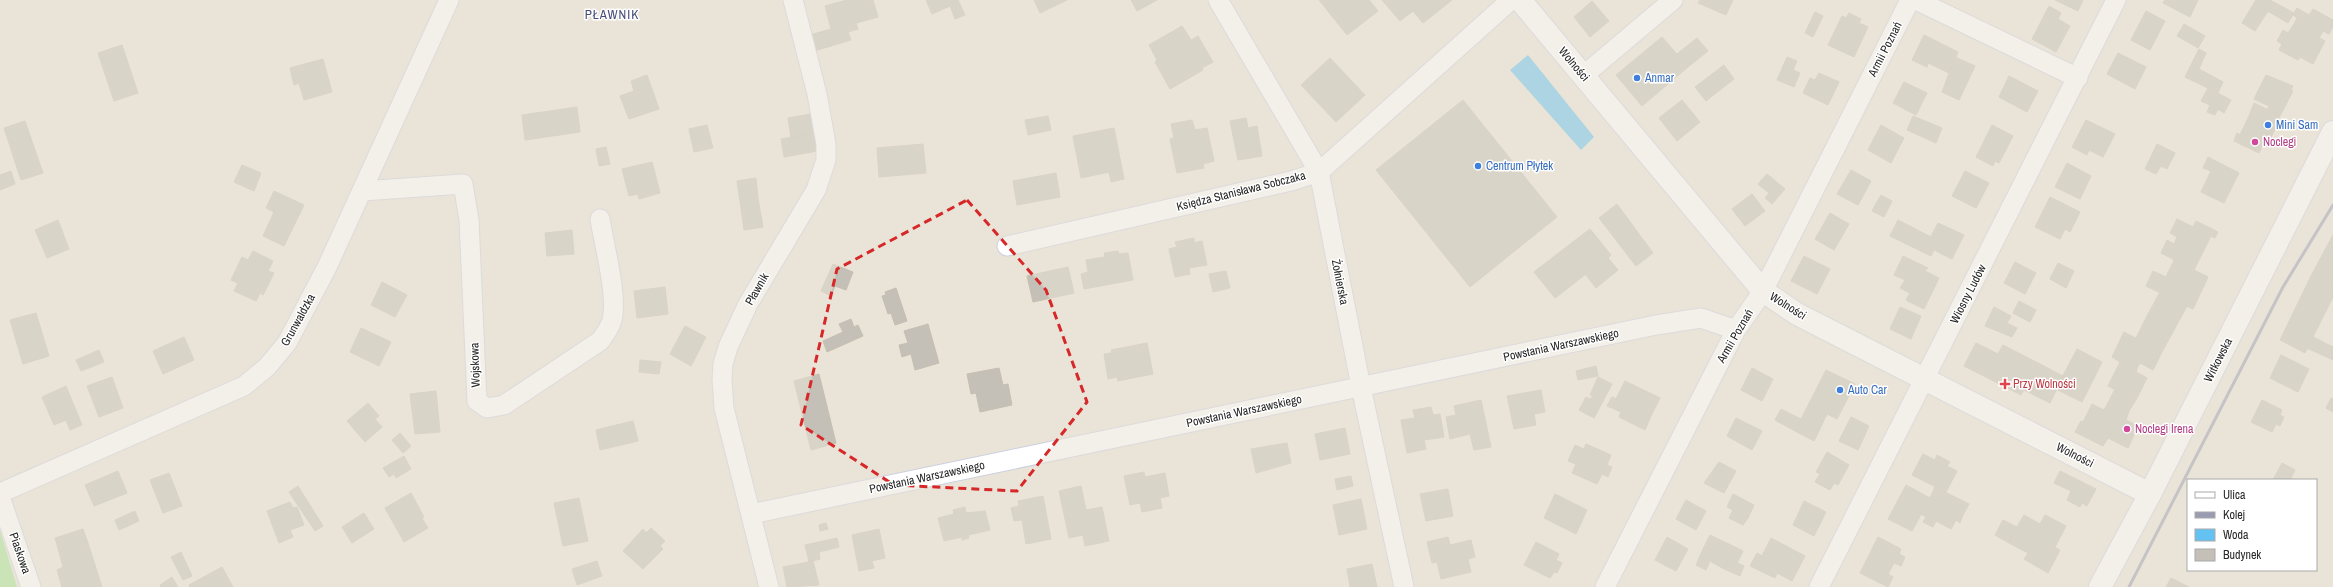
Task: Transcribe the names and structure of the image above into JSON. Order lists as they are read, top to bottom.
{
  "streets": {
    "street": [
      "Armii Poznań",
      "Wolności",
      "Księdza Stanisława Sobczaka",
      "Żołnierska",
      "Pławnik",
      "Wiosny Ludów",
      "Grunwaldzka",
      "Powstania Warszawskiego",
      "Witkowska",
      "Wojskowa",
      "Piaskowa"
    ]
  },
  "crossings": [
    ["Armii Poznań", "Wolności"],
    ["Armii Poznań", "Powstania Warszawskiego"],
    ["Wolności", "Wiosny Ludów"],
    ["Wolności", "Witkowska"],
    ["Księdza Stanisława Sobczaka", "Żołnierska"],
    ["Żołnierska", "Powstania Warszawskiego"],
    ["Pławnik", "Powstania Warszawskiego"],
    ["Grunwaldzka", "Wojskowa"]
  ],
  "districts": ["PŁAWNIK"],
  "places": {
    "other": [
      "Anmar",
      "Mini Sam",
      "Noclegi",
      "Centrum Płytek",
      "Auto Car",
      "Noclegi Irena"
    ],
    "health": ["Przy Wolności"]
  },
  "legend": [
    "Ulica",
    "Kolej",
    "Woda",
    "Budynek"
  ]
}
